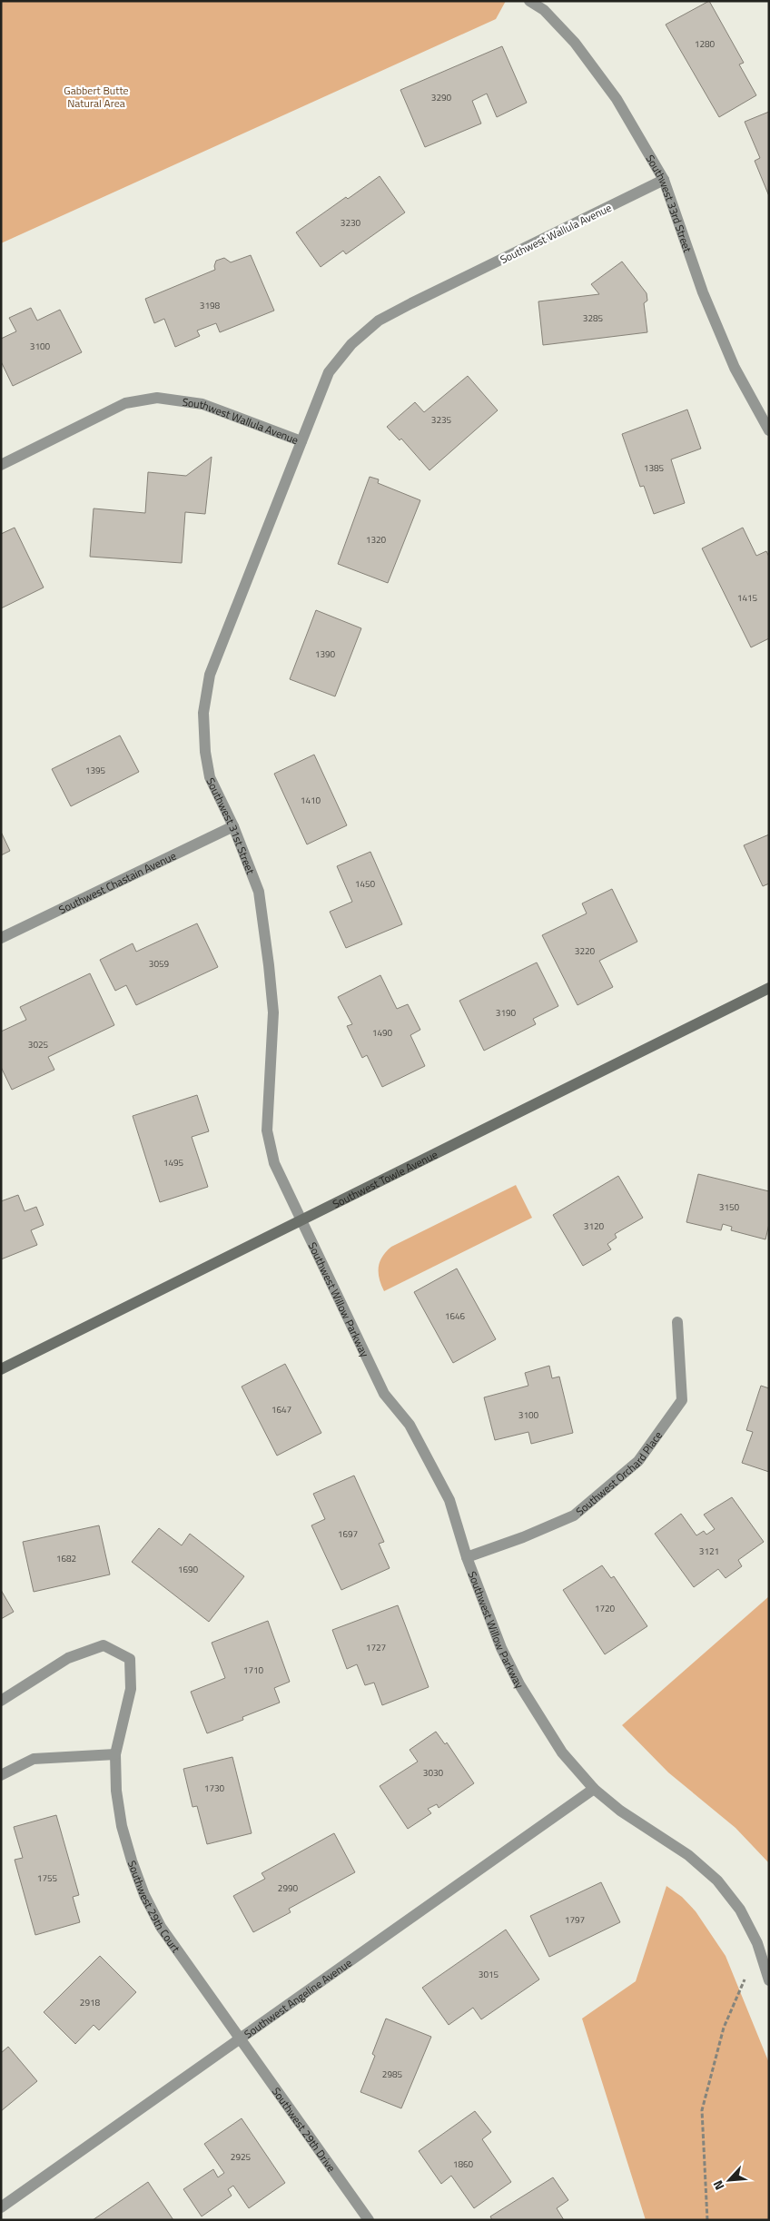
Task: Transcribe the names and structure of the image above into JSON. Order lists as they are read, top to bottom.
{
  "streets": {
    "main road": ["Southwest Towle Avenue"],
    "street": [
      "Southwest 33rd Street",
      "Southwest Wallula Avenue",
      "Southwest 31st Street",
      "Southwest Chastain Avenue",
      "Southwest Willow Parkway",
      "Southwest Orchard Place",
      "Southwest 29th Court",
      "Southwest Angeline Avenue",
      "Southwest 29th Drive"
    ]
  },
  "crossings": [
    ["Southwest 33rd Street", "Southwest Wallula Avenue"],
    ["Southwest Wallula Avenue", "Southwest 31st Street"],
    ["Southwest 31st Street", "Southwest Chastain Avenue"],
    ["Southwest 31st Street", "Southwest Towle Avenue"],
    ["Southwest 31st Street", "Southwest Willow Parkway"],
    ["Southwest Towle Avenue", "Southwest Willow Parkway"],
    ["Southwest Willow Parkway", "Southwest Orchard Place"],
    ["Southwest Willow Parkway", "Southwest Angeline Avenue"],
    ["Southwest 29th Court", "Southwest Angeline Avenue"],
    ["Southwest 29th Court", "Southwest 29th Drive"],
    ["Southwest Angeline Avenue", "Southwest 29th Drive"]
  ],
  "parks": ["Gabbert Butte Natural Area"],
  "house_numbers": [
    "1280",
    "3290",
    "3230",
    "3198",
    "3285",
    "3100",
    "3235",
    "1385",
    "1320",
    "1415",
    "1390",
    "1395",
    "1410",
    "1450",
    "3220",
    "3059",
    "3190",
    "1490",
    "3025",
    "1495",
    "3150",
    "3120",
    "1646",
    "1647",
    "3100",
    "1697",
    "3121",
    "1682",
    "1690",
    "1720",
    "1727",
    "1710",
    "3030",
    "1730",
    "1755",
    "2990",
    "1797",
    "3015",
    "2918",
    "2985",
    "2925",
    "1860"
  ],
  "north": "bottom left"
}
